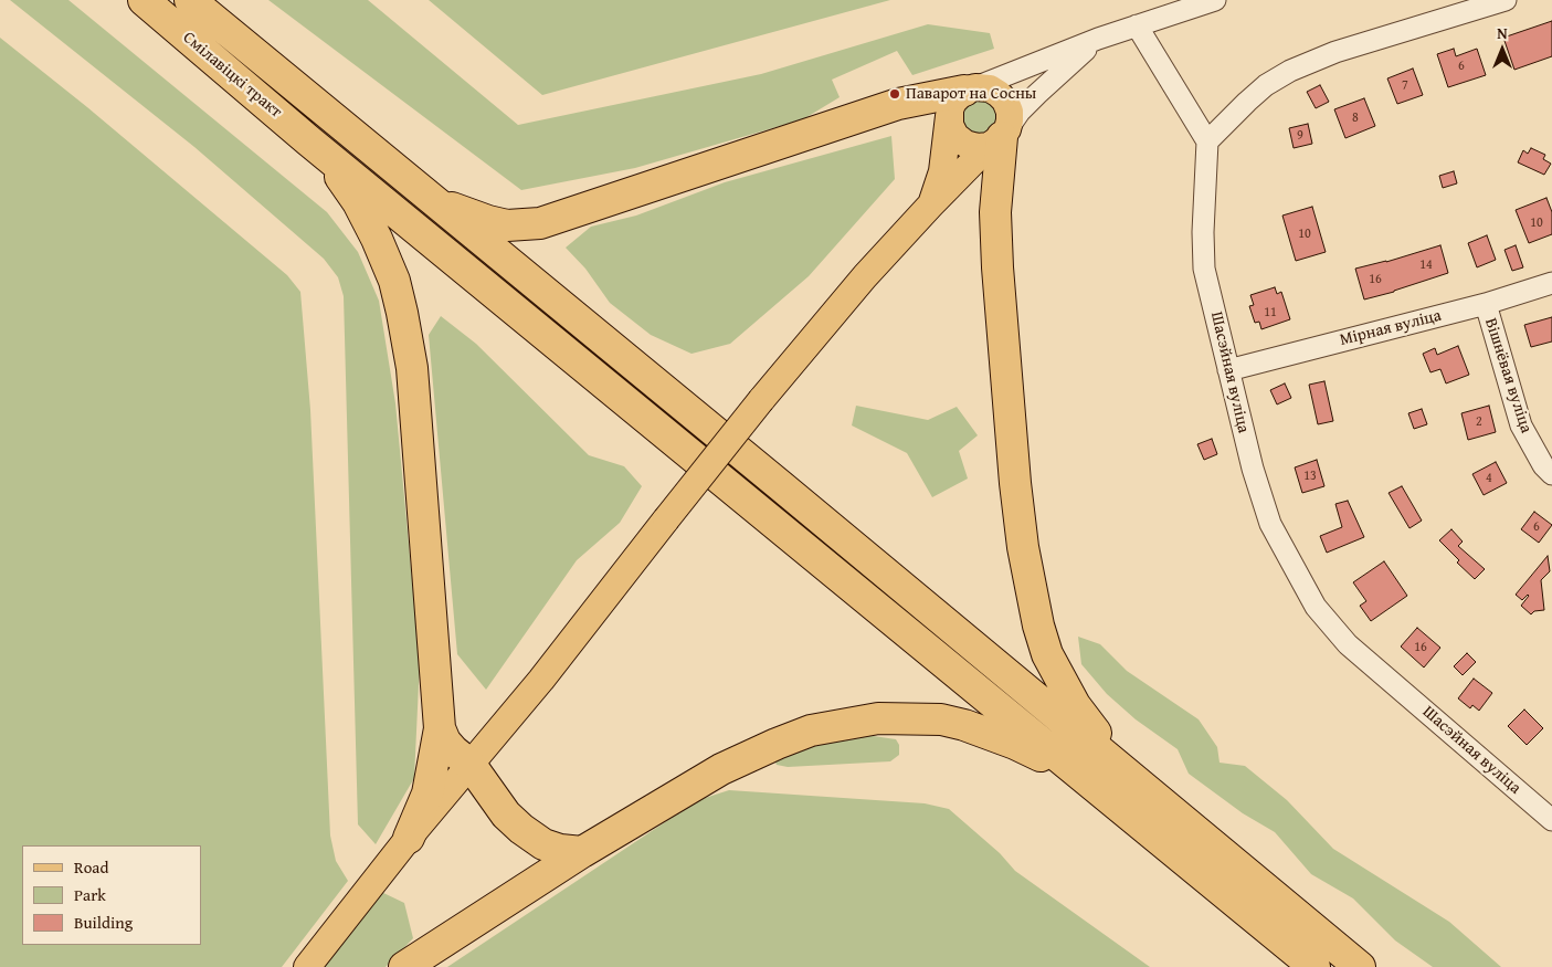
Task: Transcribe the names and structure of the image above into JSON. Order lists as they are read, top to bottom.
{
  "streets": {
    "highway": ["Смілавіцкі тракт"],
    "street": ["Мірная вуліца", "Шасэйная вуліца", "Вішнёвая вуліца"]
  },
  "crossings": [
    ["Мірная вуліца", "Шасэйная вуліца"],
    ["Мірная вуліца", "Вішнёвая вуліца"]
  ],
  "places": ["Паварот на Сосны"],
  "house_numbers": [
    "6",
    "7",
    "8",
    "9",
    "10",
    "10",
    "14",
    "16",
    "11",
    "2",
    "13",
    "4",
    "6",
    "16"
  ],
  "legend": ["Road", "Park", "Building"],
  "north": "top"
}
